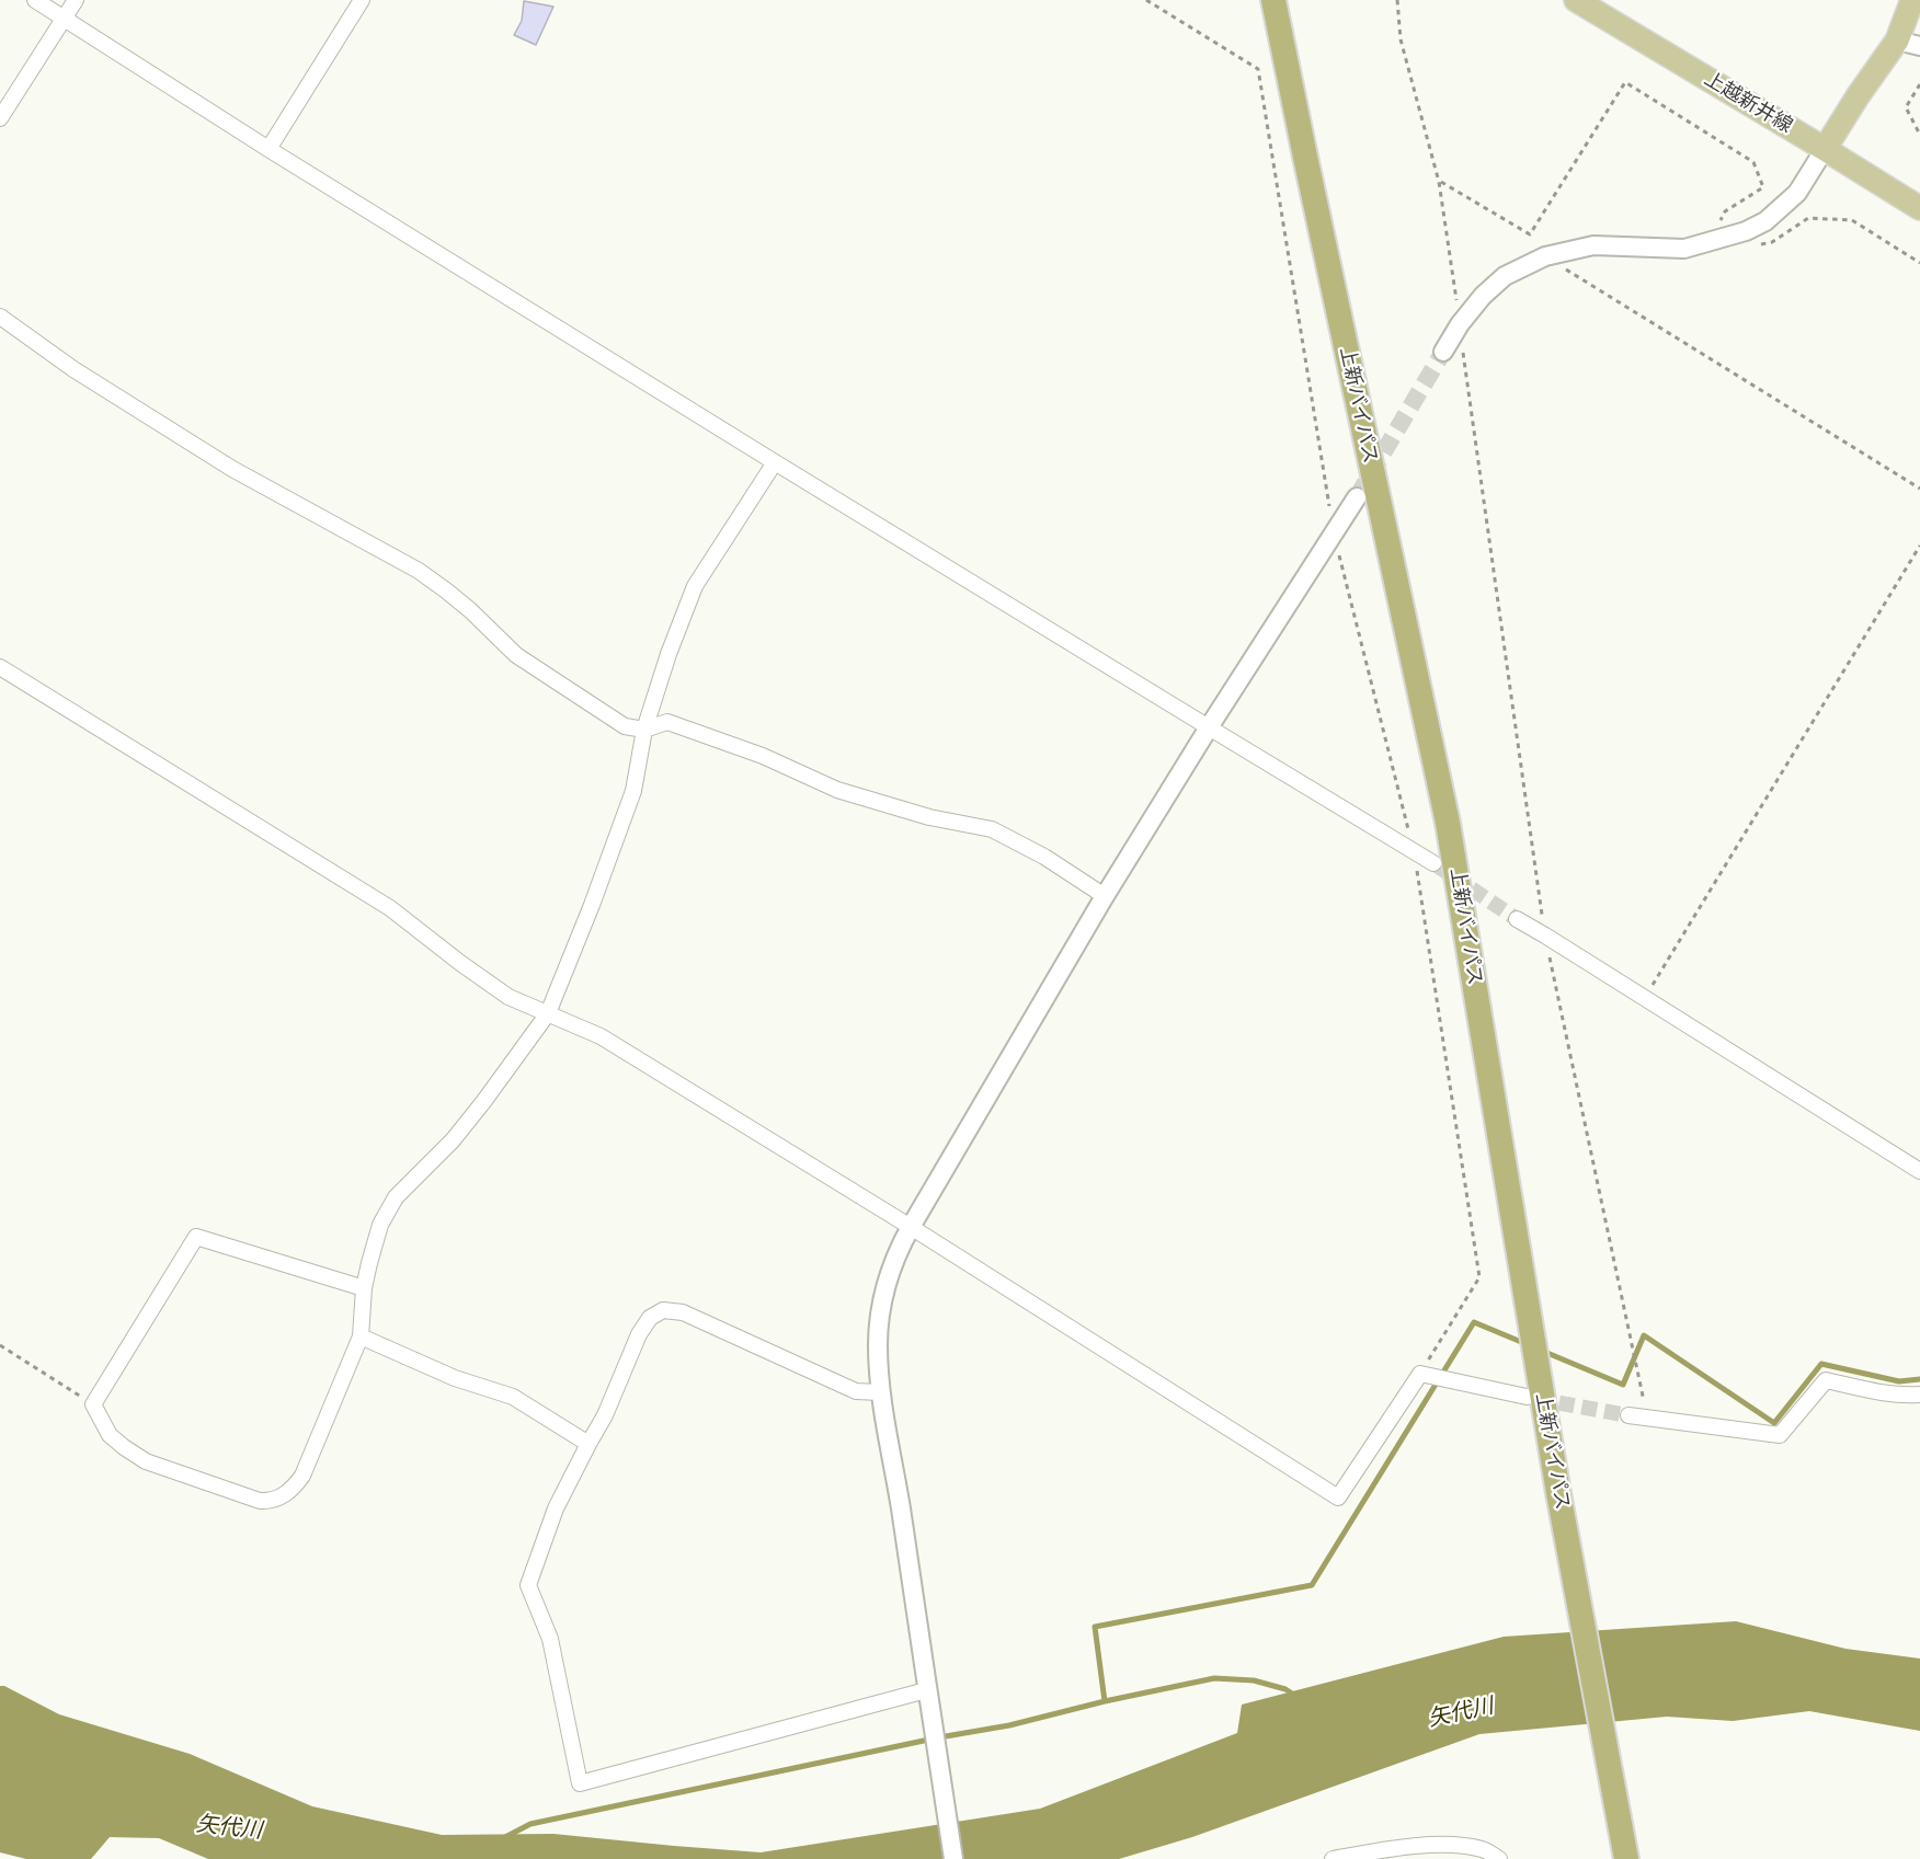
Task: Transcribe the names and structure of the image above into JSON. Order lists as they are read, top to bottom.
{
  "streets": {
    "highway": ["上新バイパス"],
    "main road": ["上越新井線"]
  },
  "water": ["矢代川"]
}
